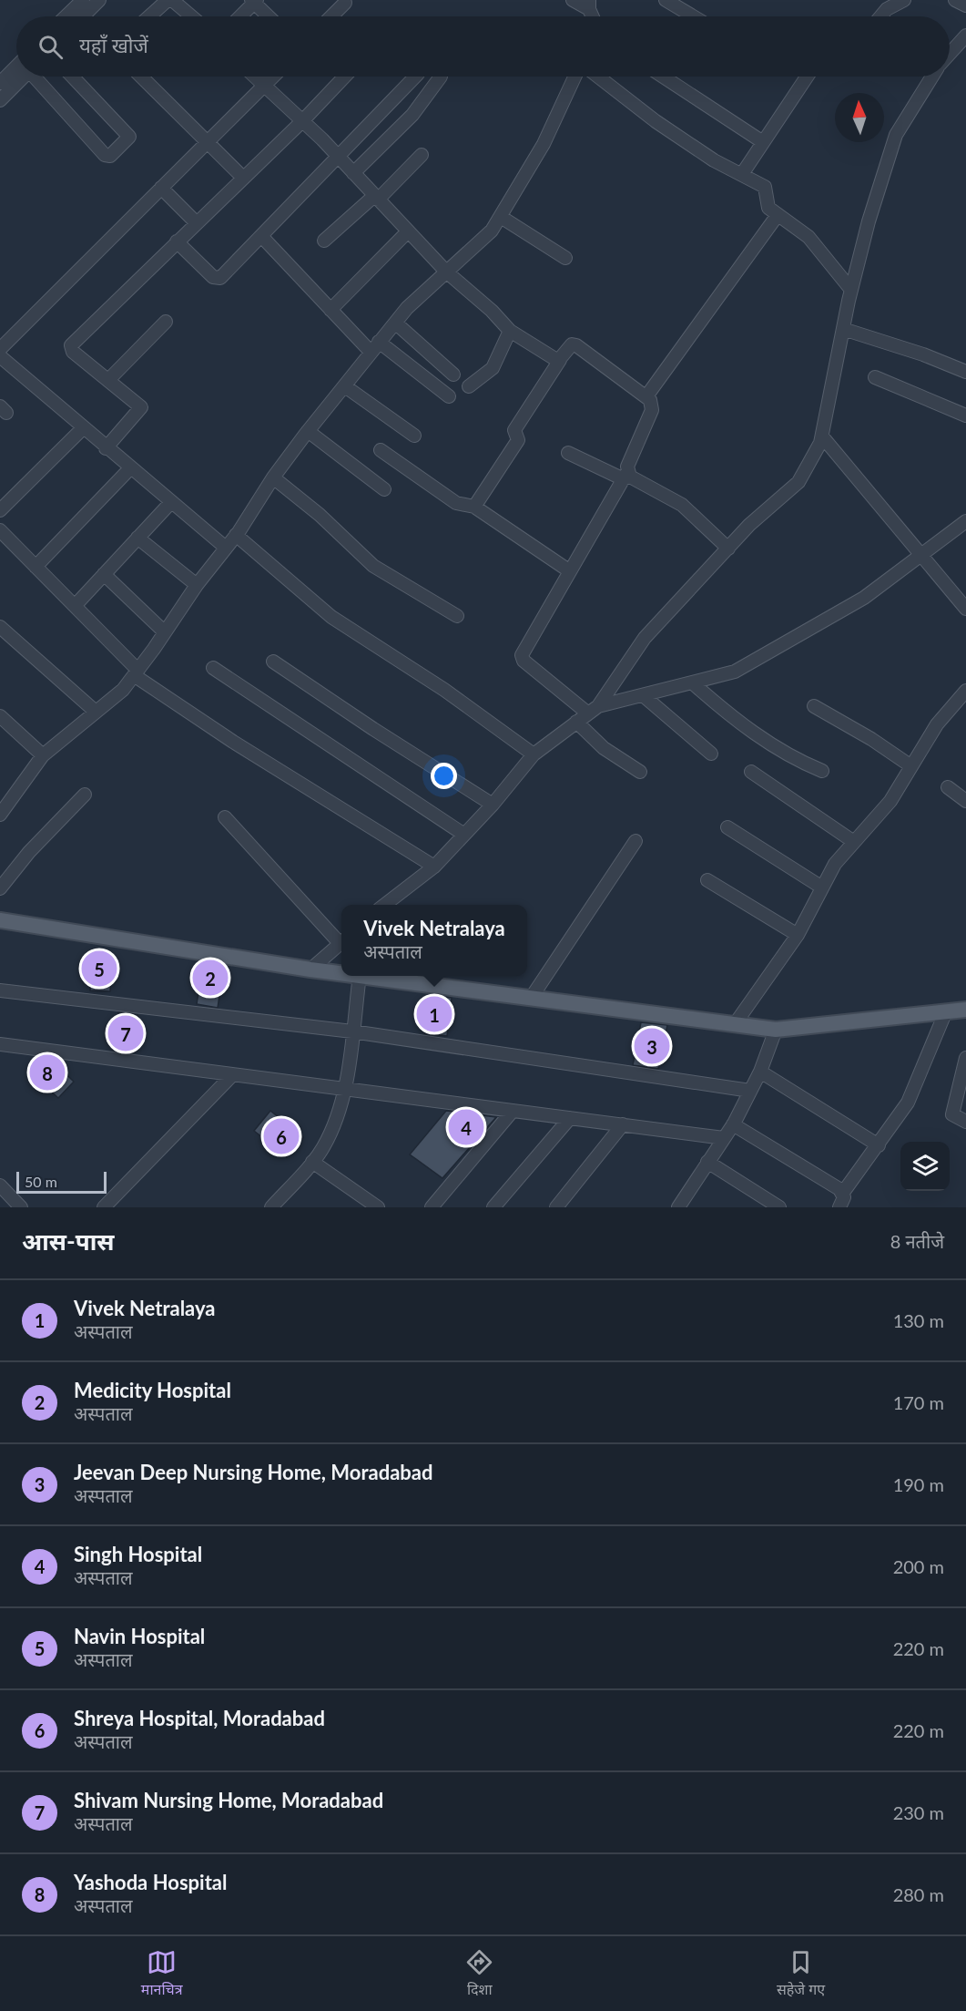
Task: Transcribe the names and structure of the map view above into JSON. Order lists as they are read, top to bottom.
{
  "scale_bar": "50 m",
  "north": "top",
  "page": {
    "search": "यहाँ खोजें",
    "popup": ["Vivek Netralaya", "अस्पताल"],
    "pins": [
      "5",
      "2",
      "1",
      "7",
      "3",
      "8",
      "4",
      "6"
    ],
    "scale": "50 m",
    "heading": ["आस-पास", "8 नतीजे"],
    "list": [
      {
        "mark": "1",
        "name": "Vivek Netralaya",
        "note": "अस्पताल",
        "value": "130 m"
      },
      {
        "mark": "2",
        "name": "Medicity Hospital",
        "note": "अस्पताल",
        "value": "170 m"
      },
      {
        "mark": "3",
        "name": "Jeevan Deep Nursing Home, Moradabad",
        "note": "अस्पताल",
        "value": "190 m"
      },
      {
        "mark": "4",
        "name": "Singh Hospital",
        "note": "अस्पताल",
        "value": "200 m"
      },
      {
        "mark": "5",
        "name": "Navin Hospital",
        "note": "अस्पताल",
        "value": "220 m"
      },
      {
        "mark": "6",
        "name": "Shreya Hospital, Moradabad",
        "note": "अस्पताल",
        "value": "220 m"
      },
      {
        "mark": "7",
        "name": "Shivam Nursing Home, Moradabad",
        "note": "अस्पताल",
        "value": "230 m"
      },
      {
        "mark": "8",
        "name": "Yashoda Hospital",
        "note": "अस्पताल",
        "value": "280 m"
      }
    ],
    "nav": ["मानचित्र", "दिशा", "सहेजे गए"]
  }
}
